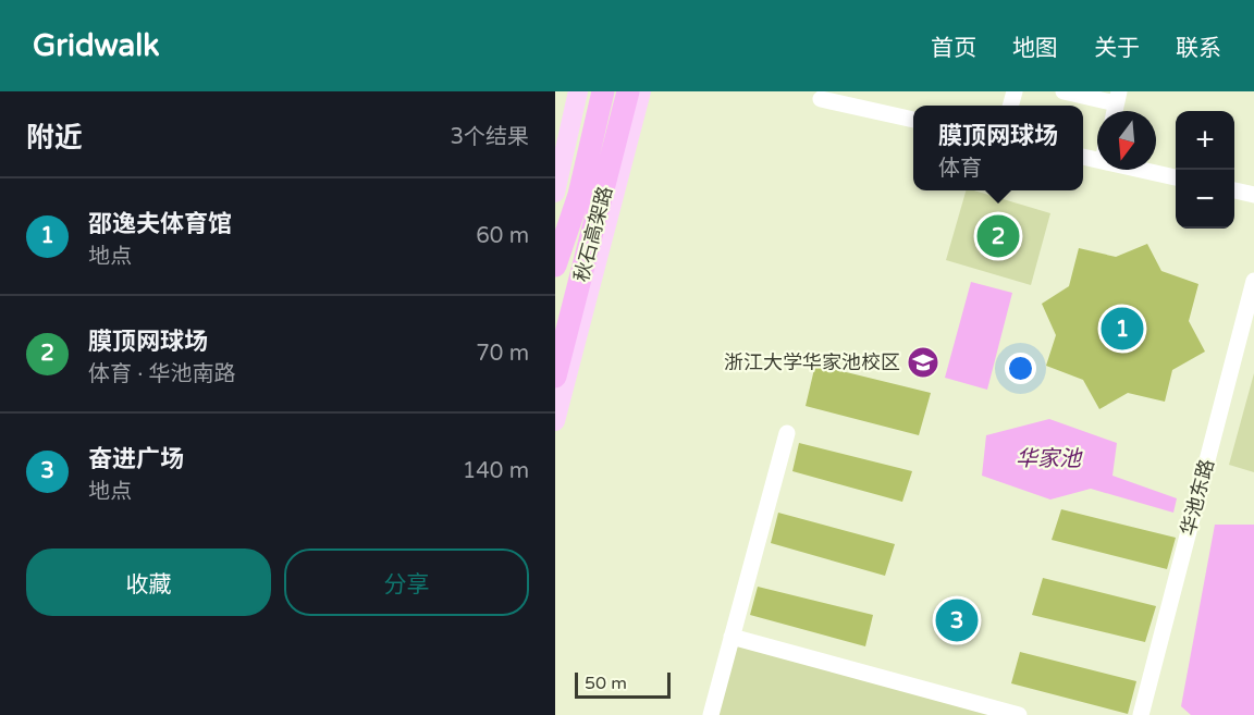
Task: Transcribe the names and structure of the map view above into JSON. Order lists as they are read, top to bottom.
{
  "streets": {
    "highway": ["秋石高架路"],
    "street": ["华池东路"]
  },
  "water": ["华家池"],
  "places": {
    "school or university": ["浙江大学华家池校区"]
  },
  "scale_bar": "50 m",
  "north": "bottom",
  "page": {
    "header": "Gridwalk",
    "nav": [
      "首页",
      "地图",
      "关于",
      "联系"
    ],
    "heading": ["附近", "3个结果"],
    "popup": ["膜顶网球场", "体育"],
    "map_buttons": ["+", "−"],
    "list": [
      {
        "mark": "1",
        "name": "邵逸夫体育馆",
        "note": "地点",
        "value": "60 m"
      },
      {
        "mark": "2",
        "name": "膜顶网球场",
        "note": "体育 · 华池南路",
        "value": "70 m"
      },
      {
        "mark": "3",
        "name": "奋进广场",
        "note": "地点",
        "value": "140 m"
      }
    ],
    "pins": ["2", "1", "3"],
    "buttons": ["收藏", "分享"],
    "scale": "50 m"
  }
}
